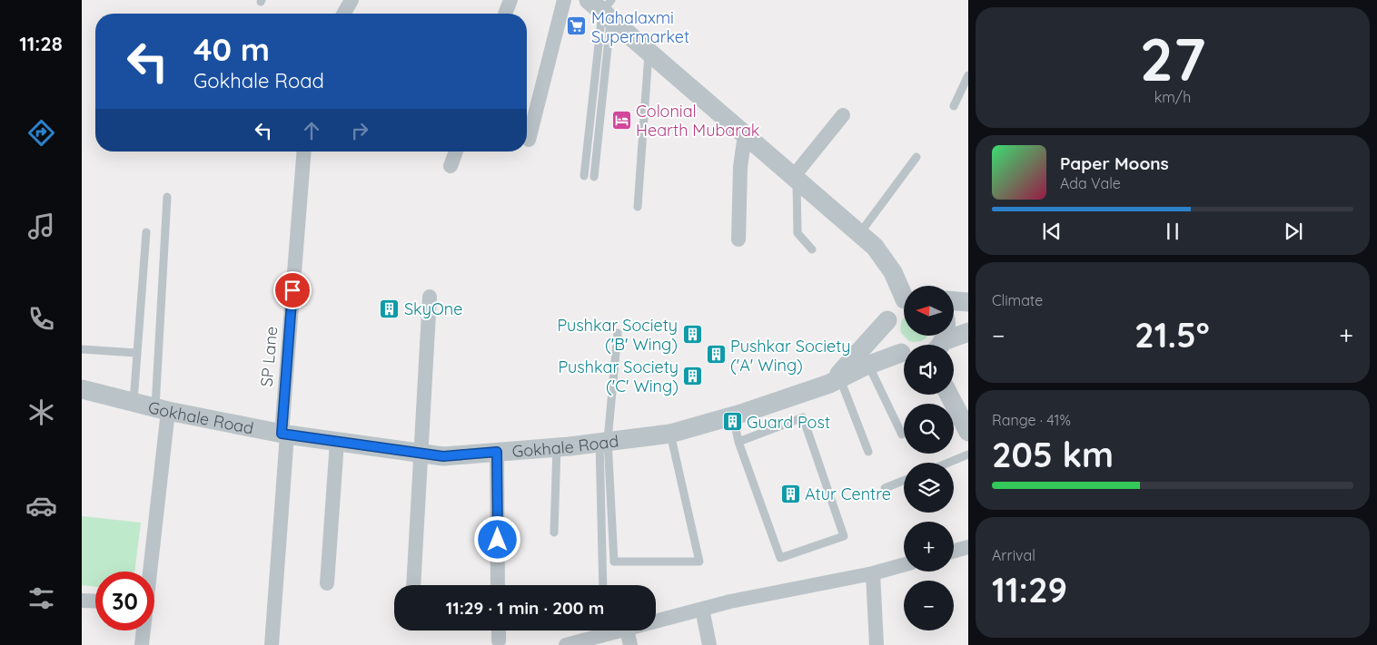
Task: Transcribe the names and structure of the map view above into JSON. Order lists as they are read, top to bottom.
{
  "streets": {
    "street": ["SP Lane", "Gokhale Road"]
  },
  "crossings": [
    ["SP Lane", "Gokhale Road"]
  ],
  "places": {
    "supermarket": ["Mahalaxmi Supermarket"],
    "hotel": ["Colonial Hearth Mubarak"],
    "building": [
      "SkyOne",
      "Pushkar Society ('B' Wing)",
      "Pushkar Society ('A' Wing)",
      "Pushkar Society ('C' Wing)",
      "Guard Post",
      "Atur Centre"
    ]
  },
  "north": "left",
  "page": {
    "tabs": "11:28",
    "tile": [
      ["27", "km/h"],
      "Climate",
      ["Range · 41%", "205 km"],
      ["Arrival", "11:29"]
    ],
    "turn": ["40 m", "Gokhale Road"],
    "song": ["Paper Moons", "Ada Vale"],
    "map_buttons": ["+", "−"],
    "heat": ["−", "21.5°", "+"],
    "limit": "30",
    "trip": "11:29 · 1 min · 200 m"
  }
}
